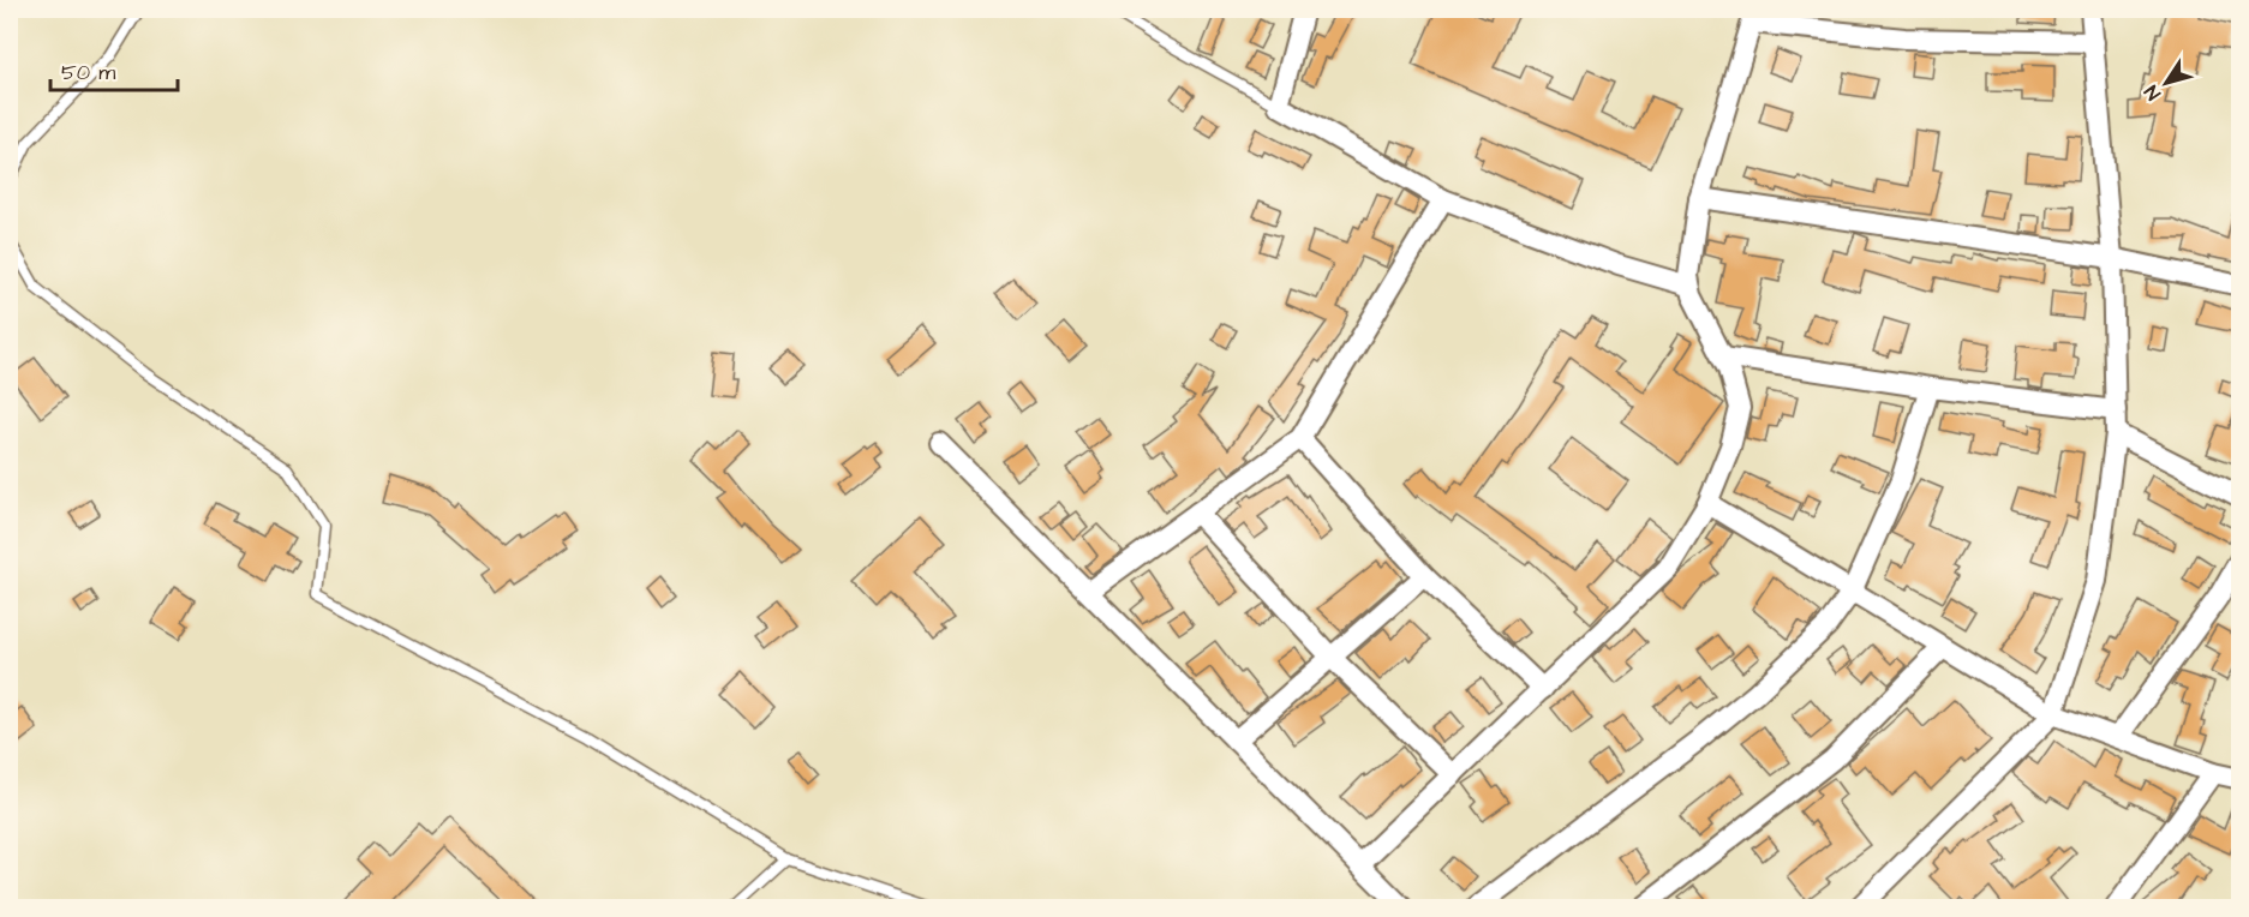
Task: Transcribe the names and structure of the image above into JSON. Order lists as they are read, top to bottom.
{
  "scale_bar": "50 m",
  "north": "bottom left"
}
